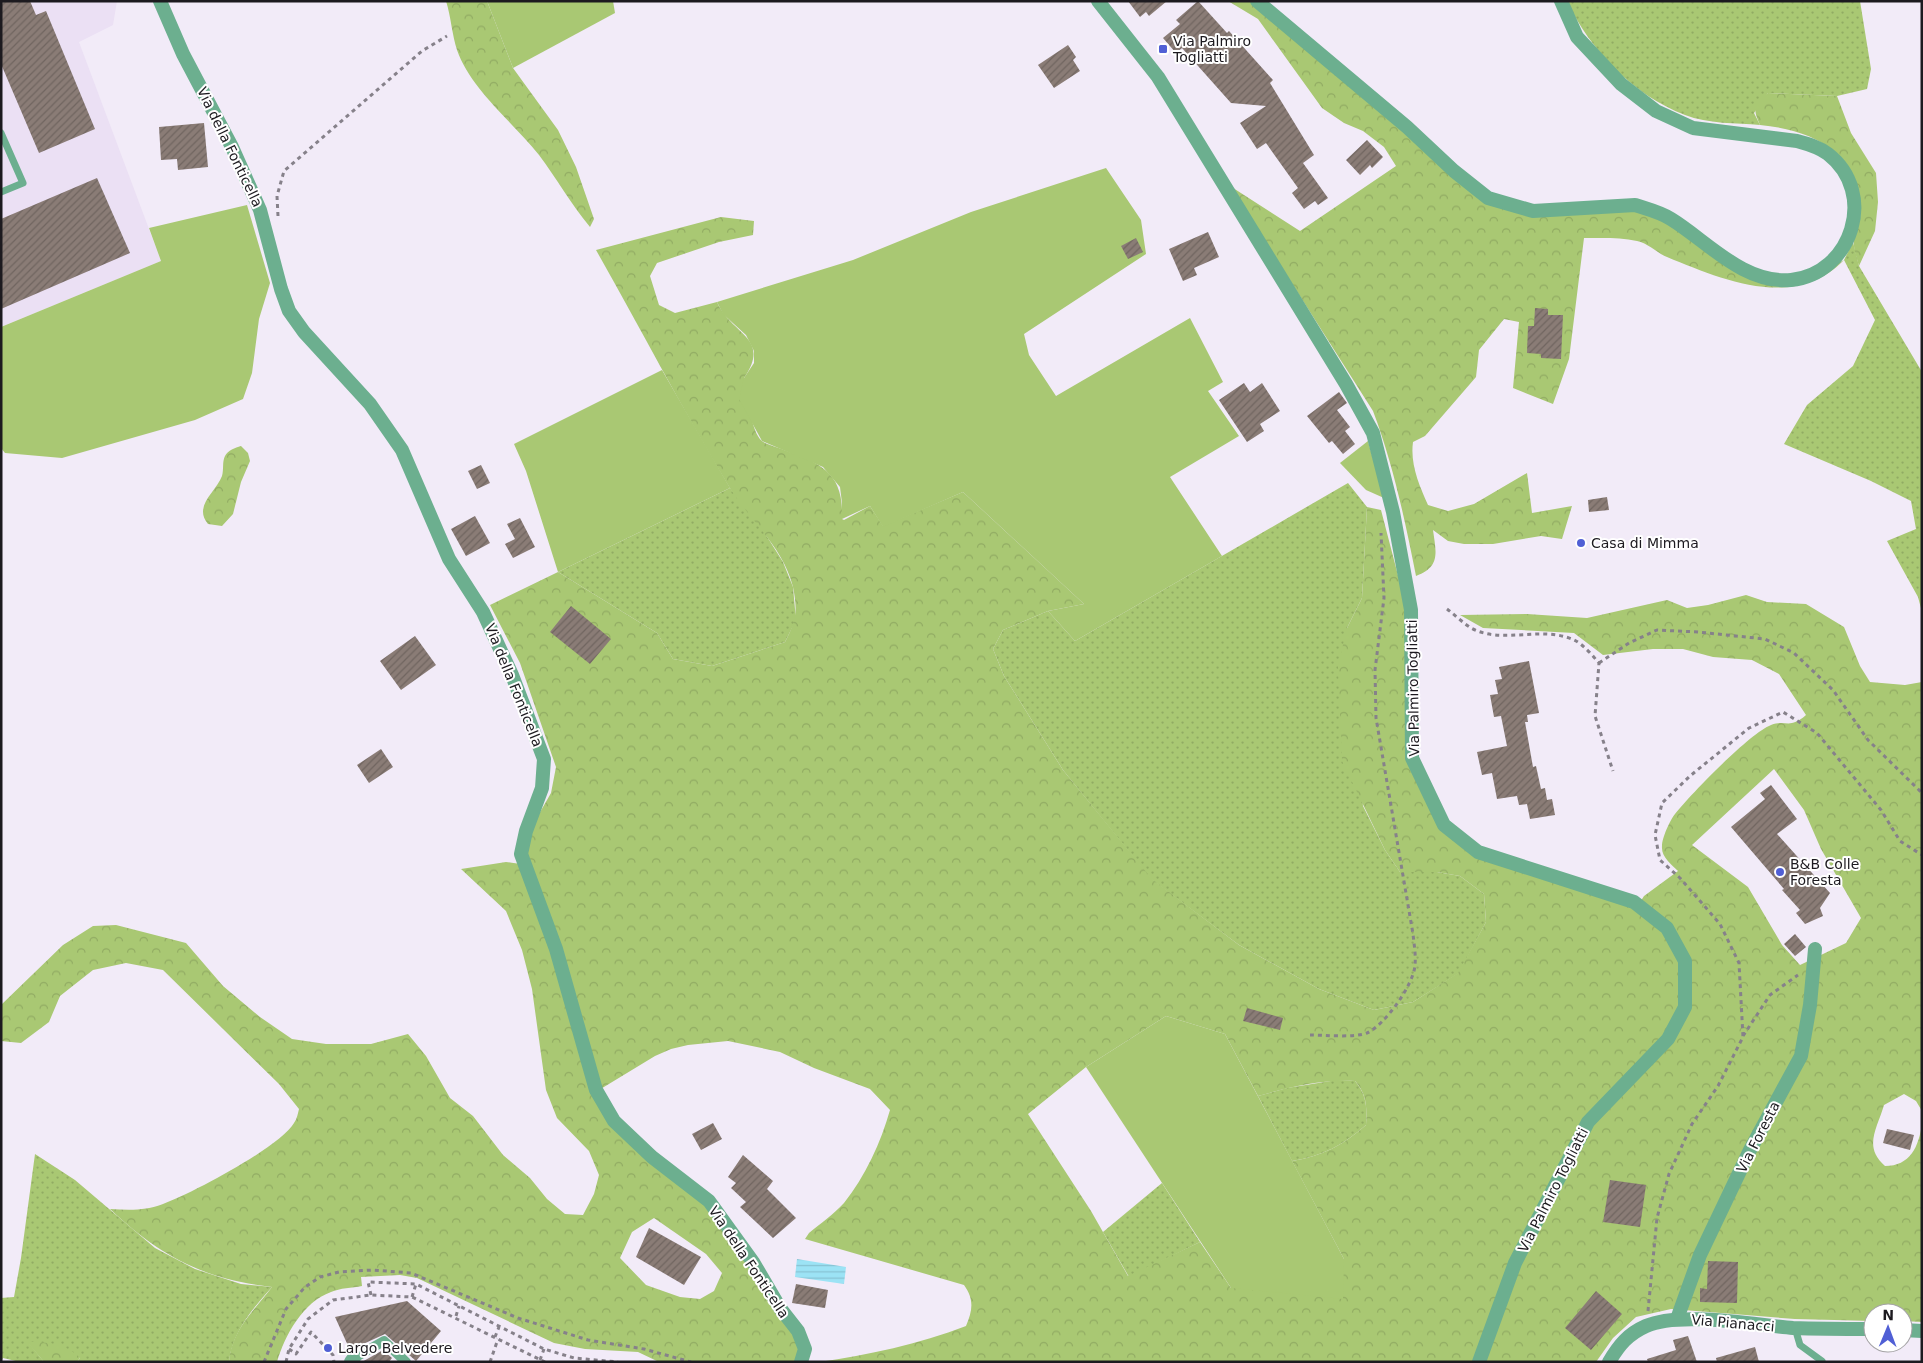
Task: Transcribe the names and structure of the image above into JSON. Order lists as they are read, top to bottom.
{
  "streets": {
    "street": [
      "Via della Fonticella",
      "Via Palmiro Togliatti",
      "Via Foresta",
      "Via Pianacci"
    ]
  },
  "crossings": [
    ["Via Foresta", "Via Pianacci"]
  ],
  "places": {
    "transit": ["Via Palmiro Togliatti"],
    "other": ["Casa di Mimma", "B&B Colle Foresta", "Largo Belvedere"]
  },
  "north": "top"
}
